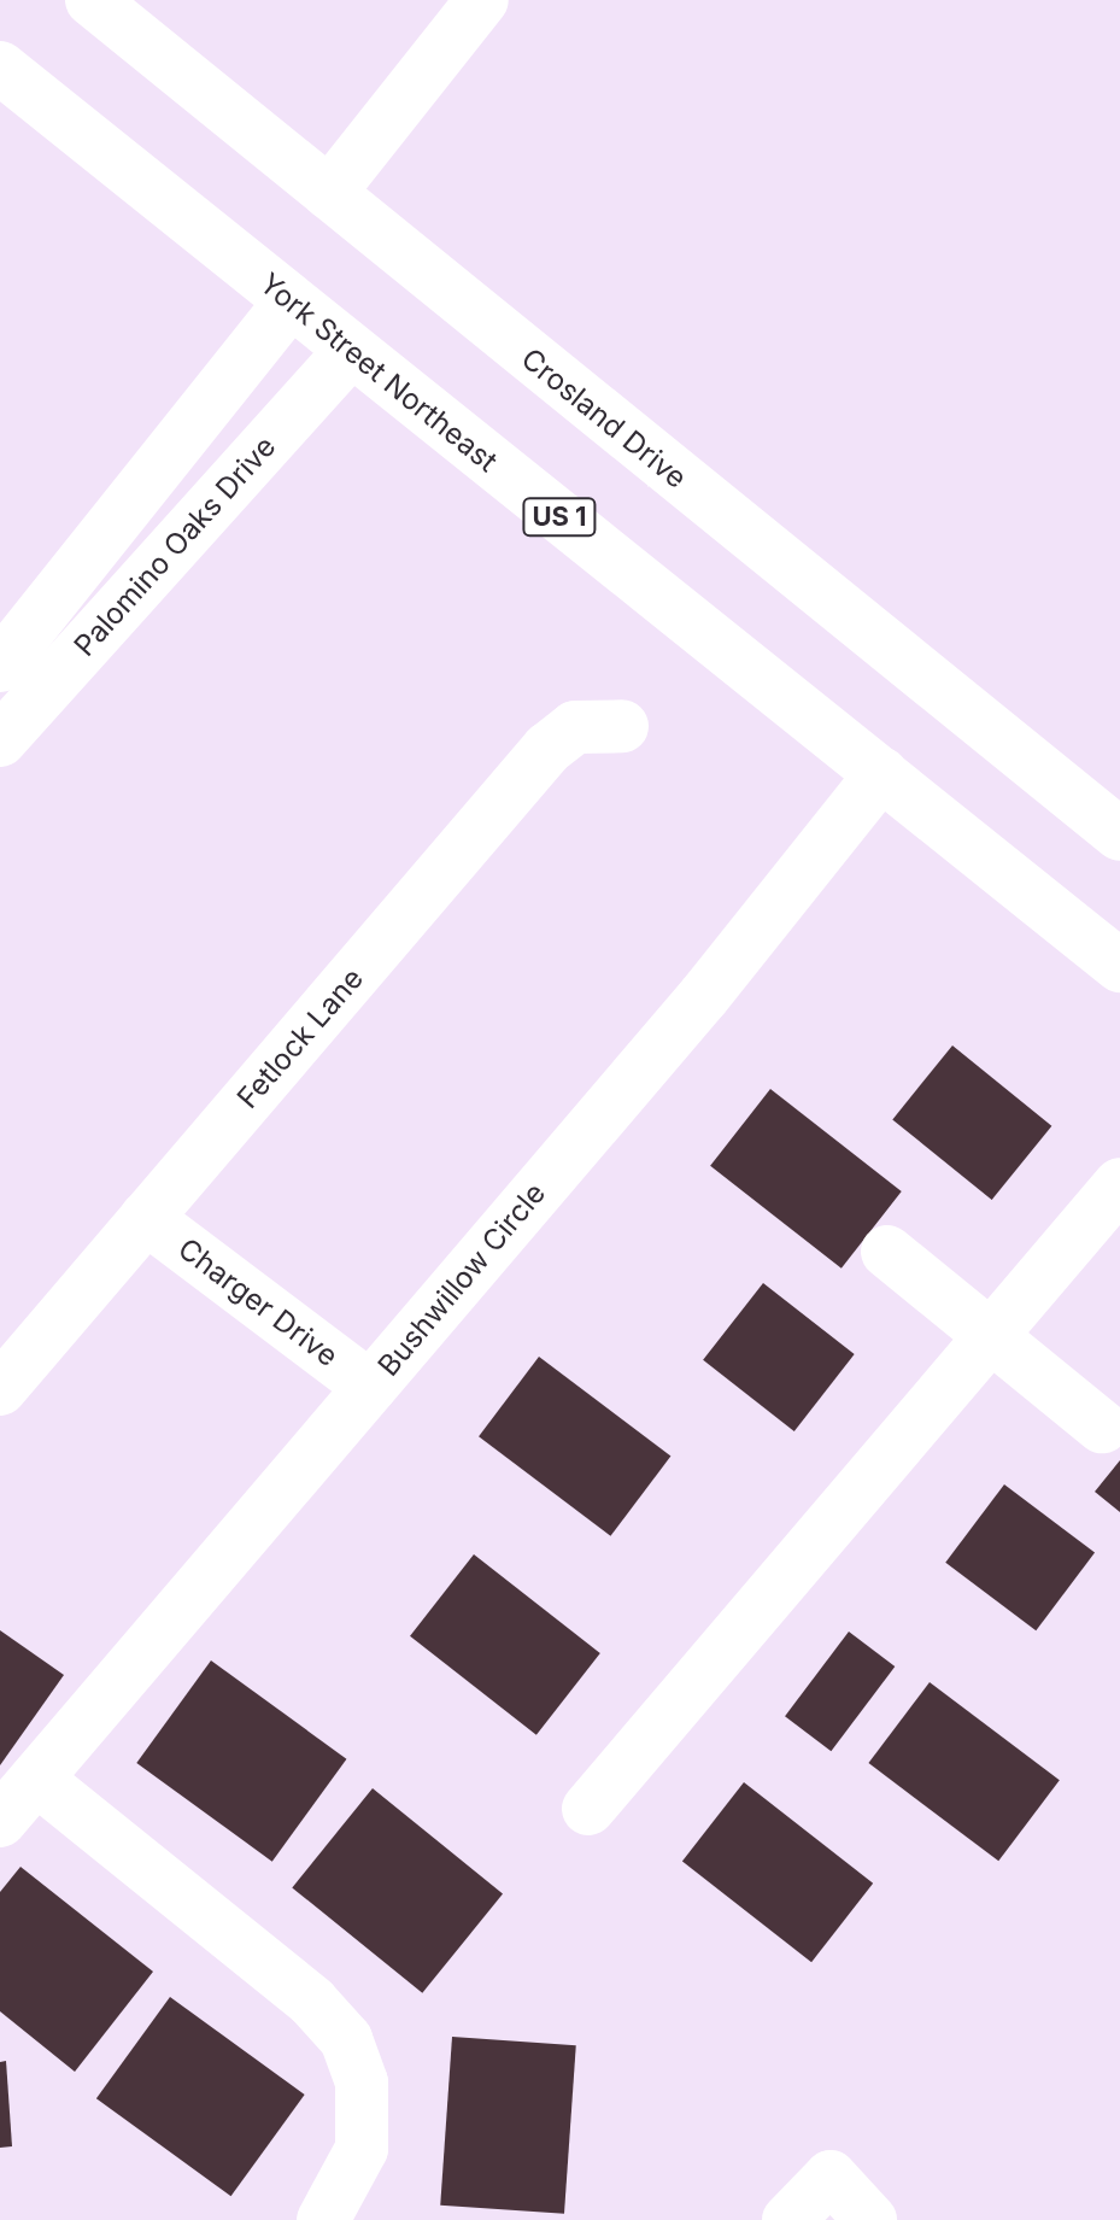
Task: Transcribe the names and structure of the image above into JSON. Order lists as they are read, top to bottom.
{
  "streets": {
    "main road": [
      "York Street Northeast",
      "Crosland Drive",
      "US 1",
      "Palomino Oaks Drive",
      "Fetlock Lane",
      "Bushwillow Circle",
      "Charger Drive"
    ]
  },
  "crossings": [
    ["York Street Northeast", "Palomino Oaks Drive"],
    ["York Street Northeast", "Bushwillow Circle"],
    ["Fetlock Lane", "Charger Drive"],
    ["Bushwillow Circle", "Charger Drive"]
  ]
}
